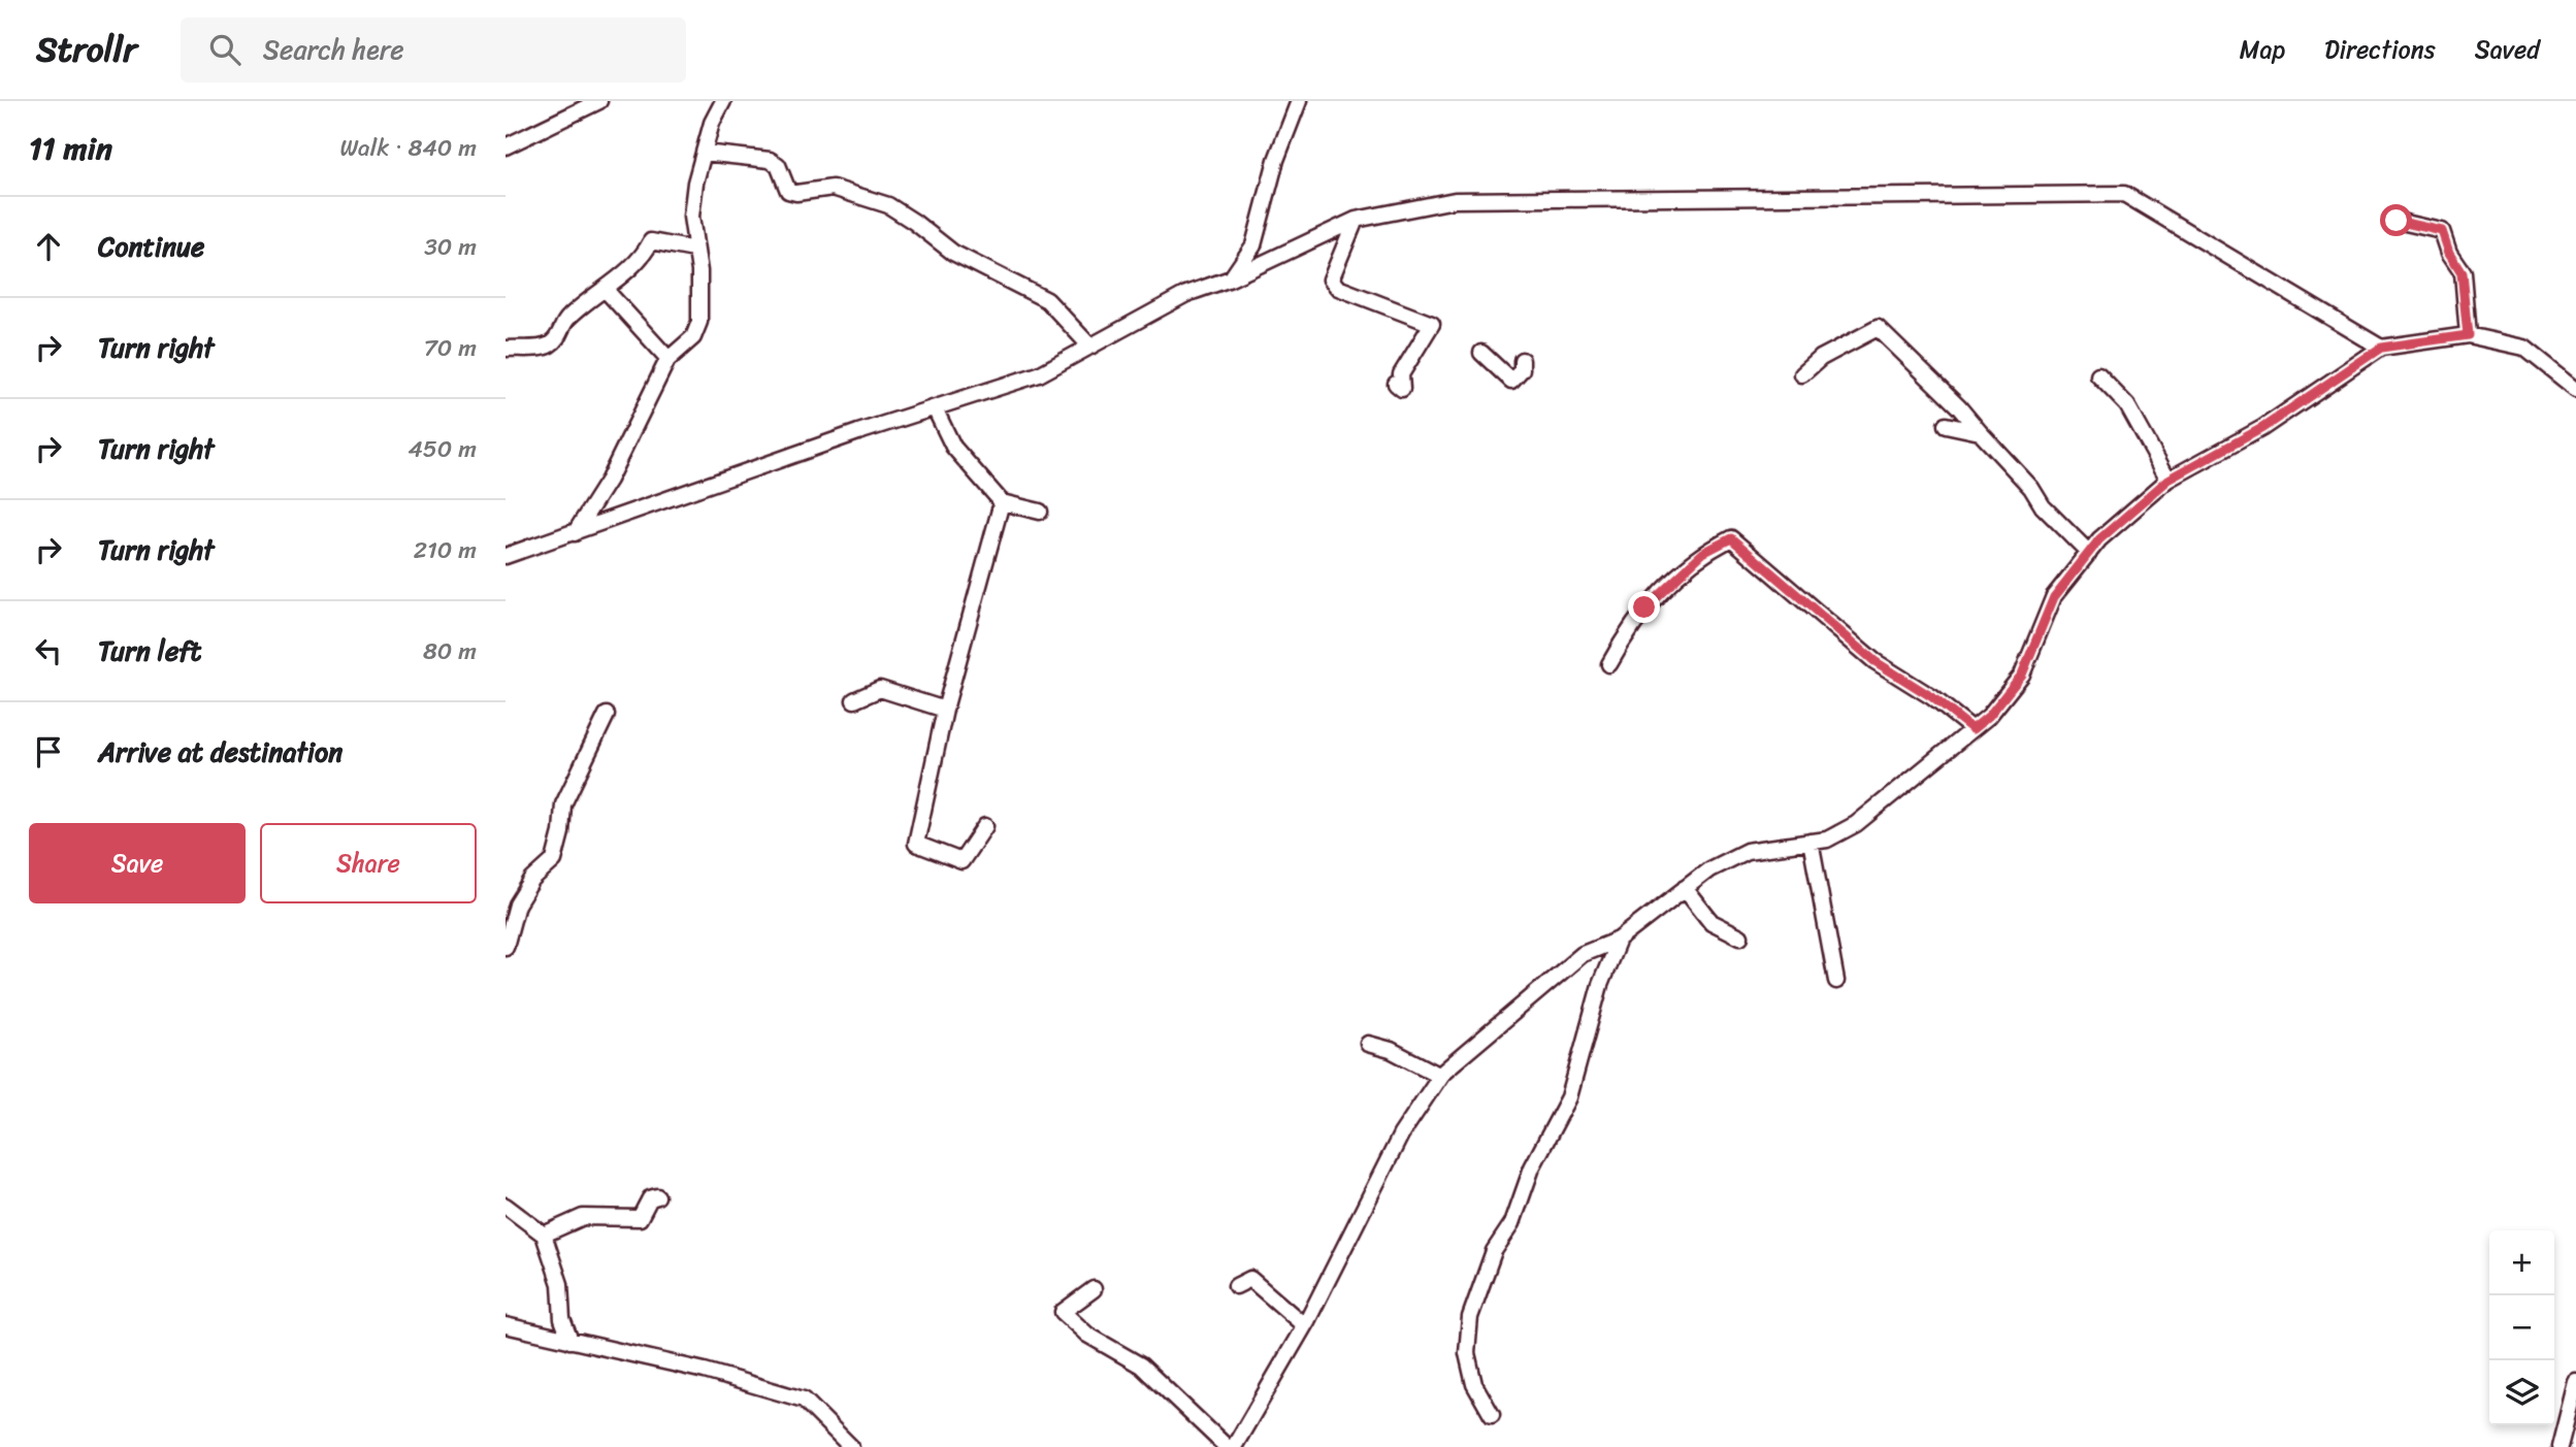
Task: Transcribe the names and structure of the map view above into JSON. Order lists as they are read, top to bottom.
{
  "page": {
    "header": "Strollr",
    "search": "Search here",
    "nav": ["Map", "Directions", "Saved"],
    "heading": ["11 min", "Walk · 840 m"],
    "list": [
      ["Continue", "30 m"],
      ["Turn right", "70 m"],
      ["Turn right", "450 m"],
      ["Turn right", "210 m"],
      ["Turn left", "80 m"],
      "Arrive at destination"
    ],
    "buttons": ["Save", "Share"],
    "map_buttons": ["+", "−"]
  }
}
